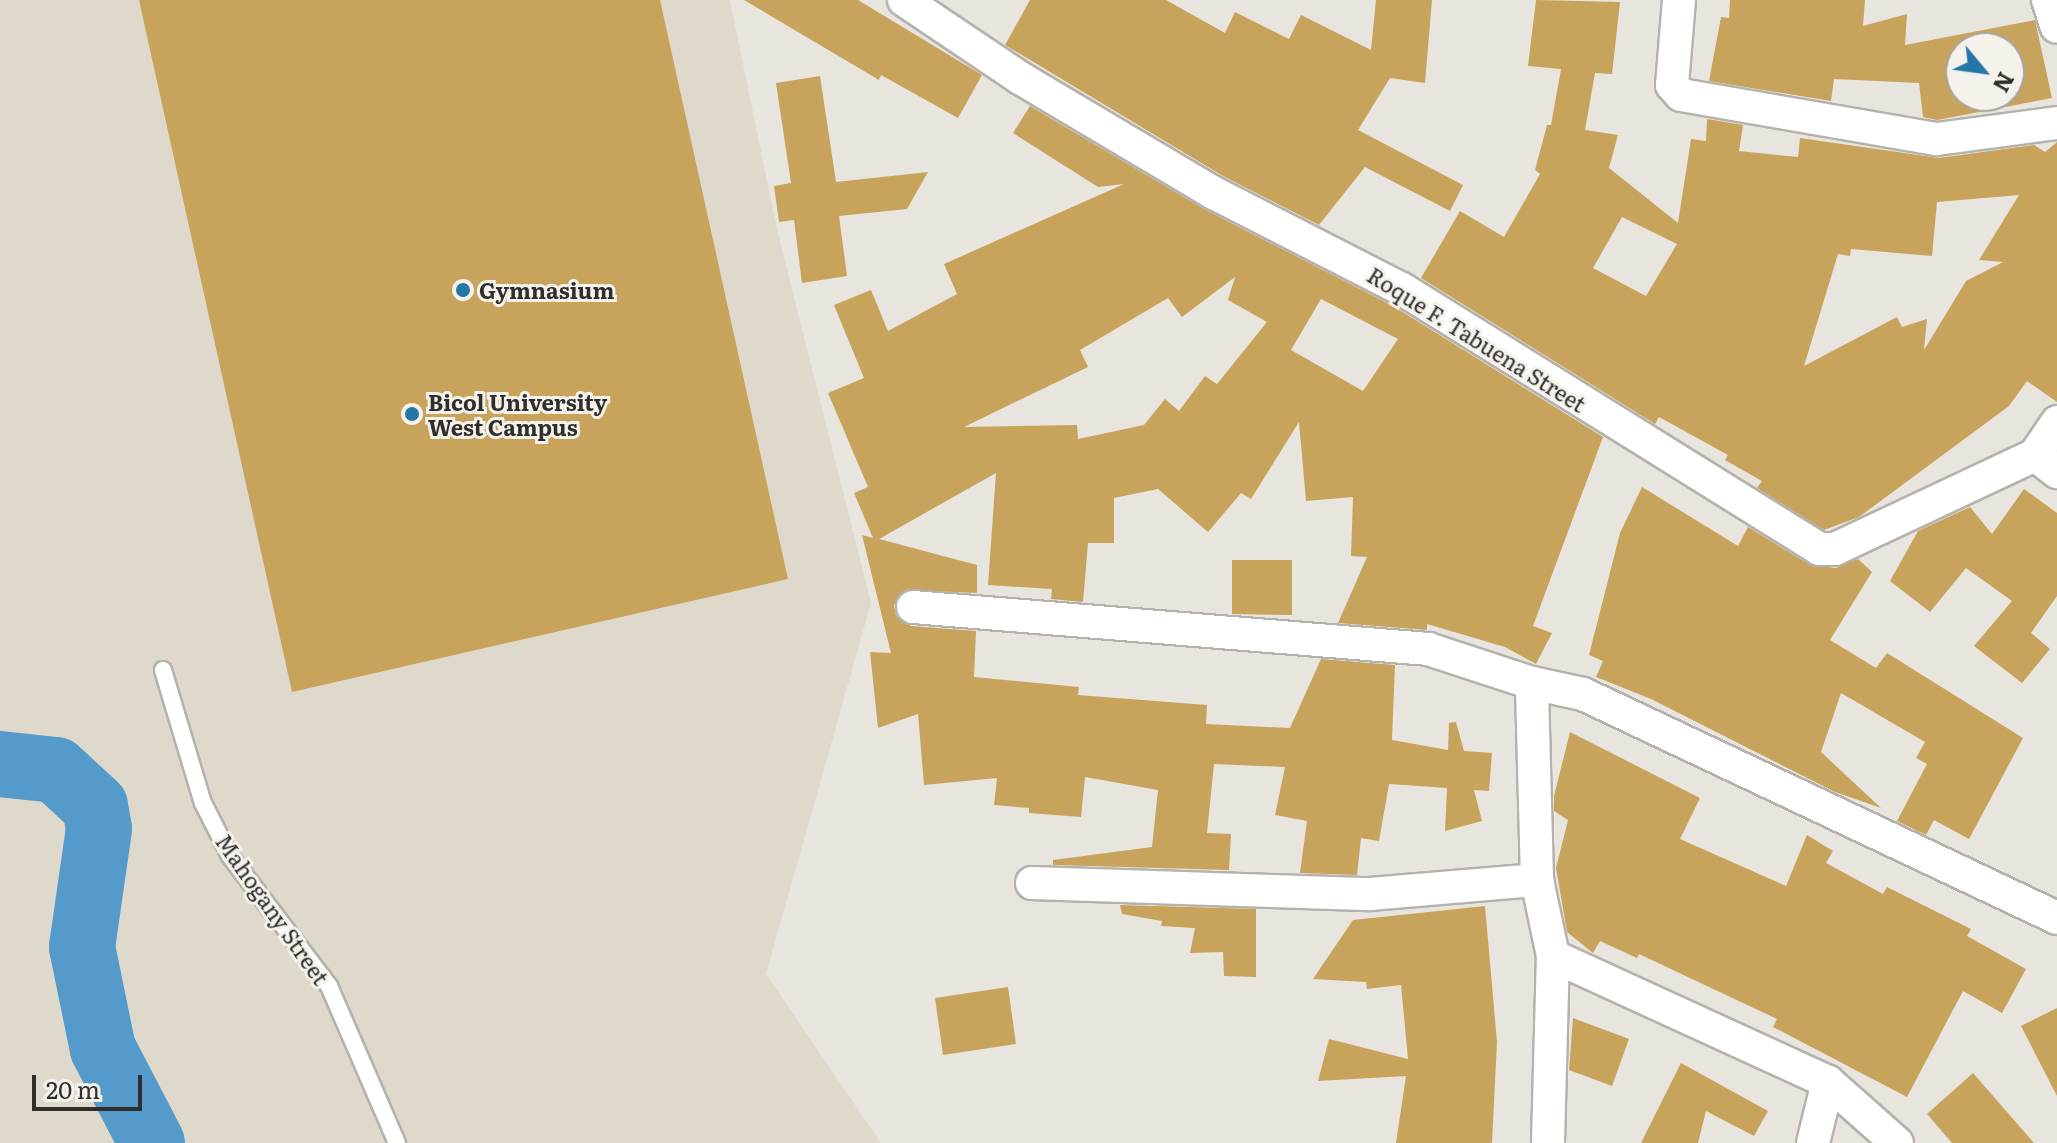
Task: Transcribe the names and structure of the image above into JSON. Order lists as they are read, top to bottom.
{
  "streets": {
    "street": ["Roque F. Tabuena Street"],
    "lane": ["Mahogany Street"]
  },
  "places": ["Gymnasium", "Bicol University West Campus"],
  "scale_bar": "20 m",
  "north": "bottom right"
}
